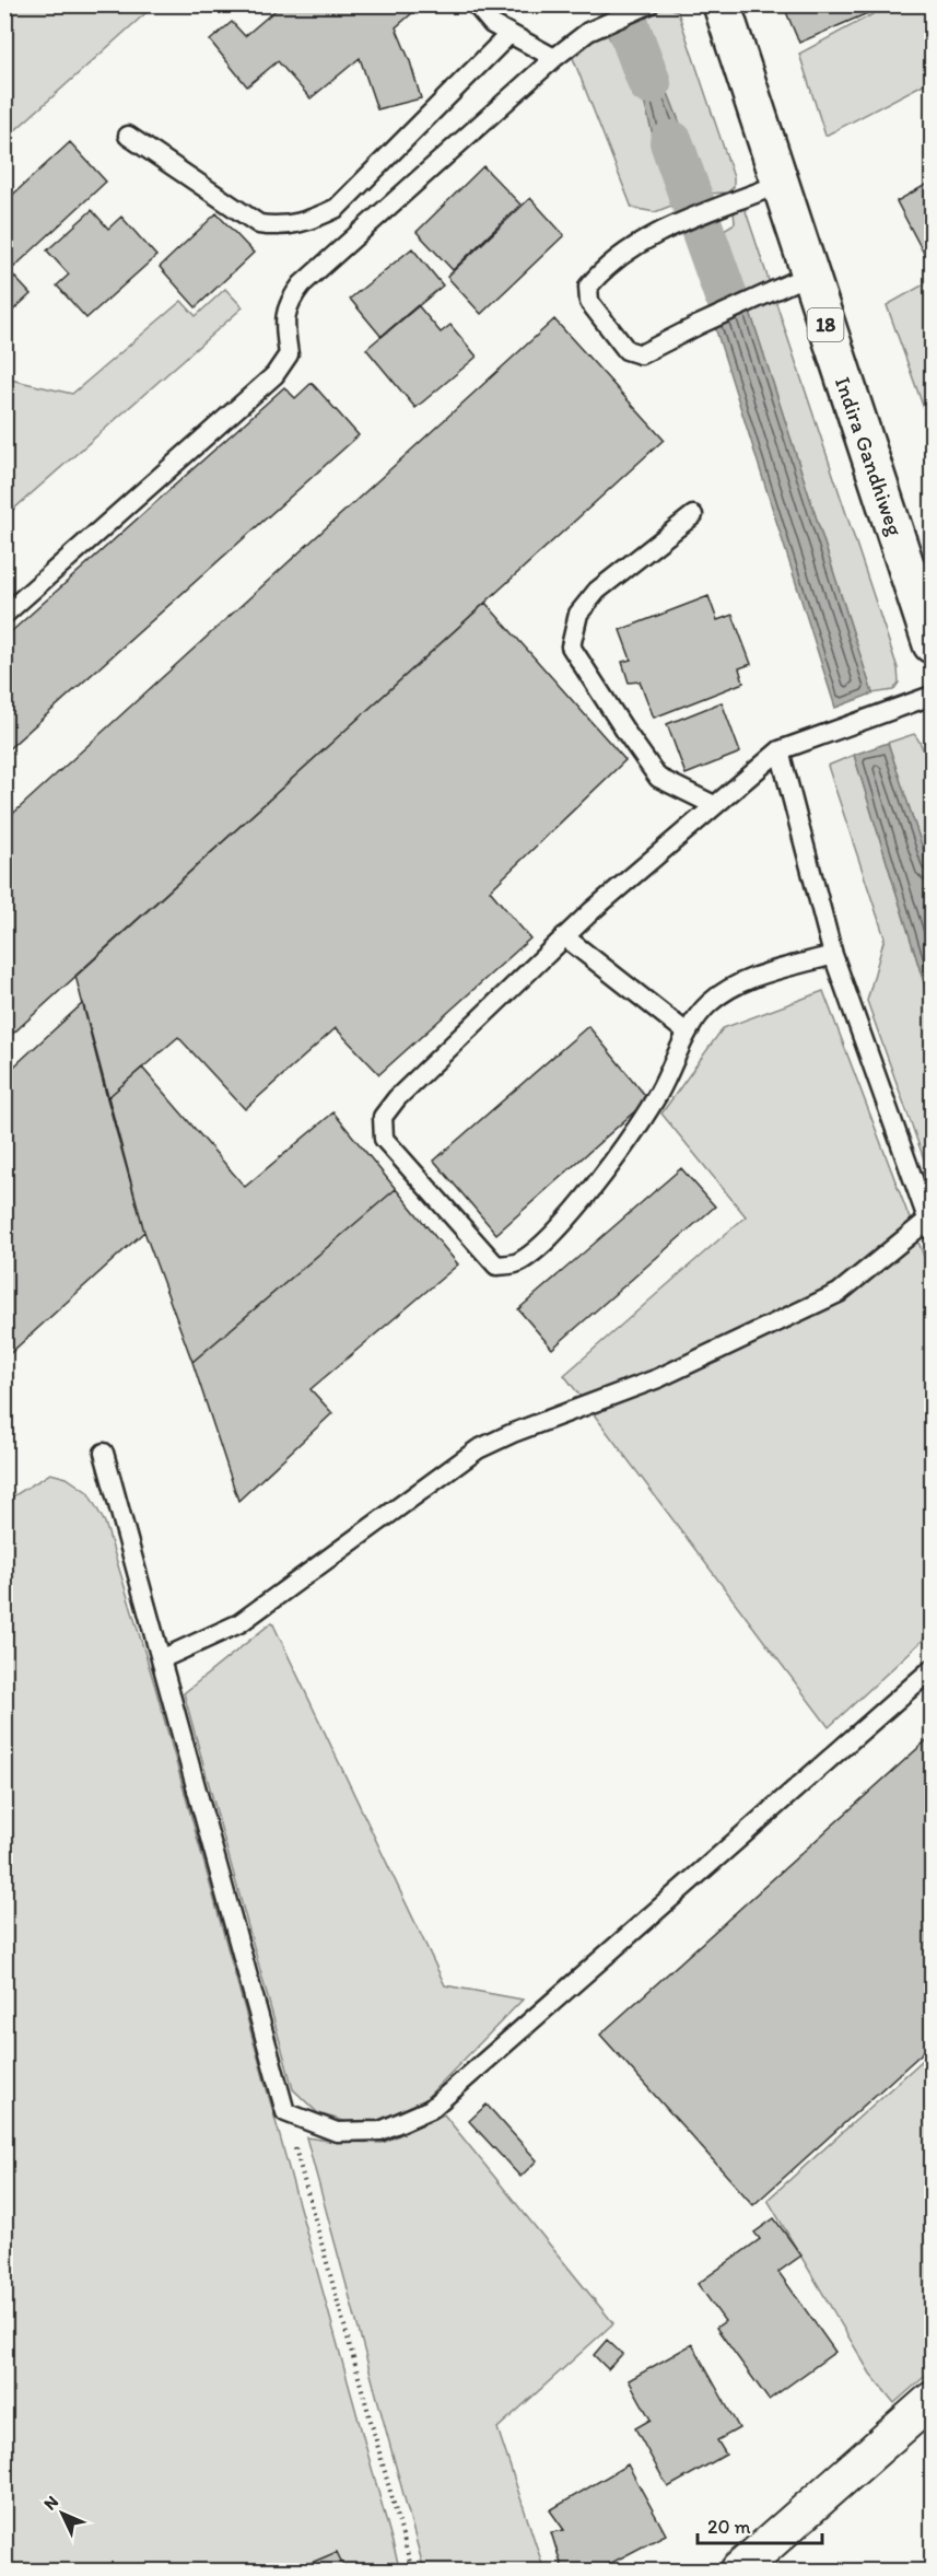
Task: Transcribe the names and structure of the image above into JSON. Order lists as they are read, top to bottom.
{
  "streets": {
    "main road": ["18", "Indira Gandhiweg"]
  },
  "scale_bar": "20 m",
  "north": "top left"
}
